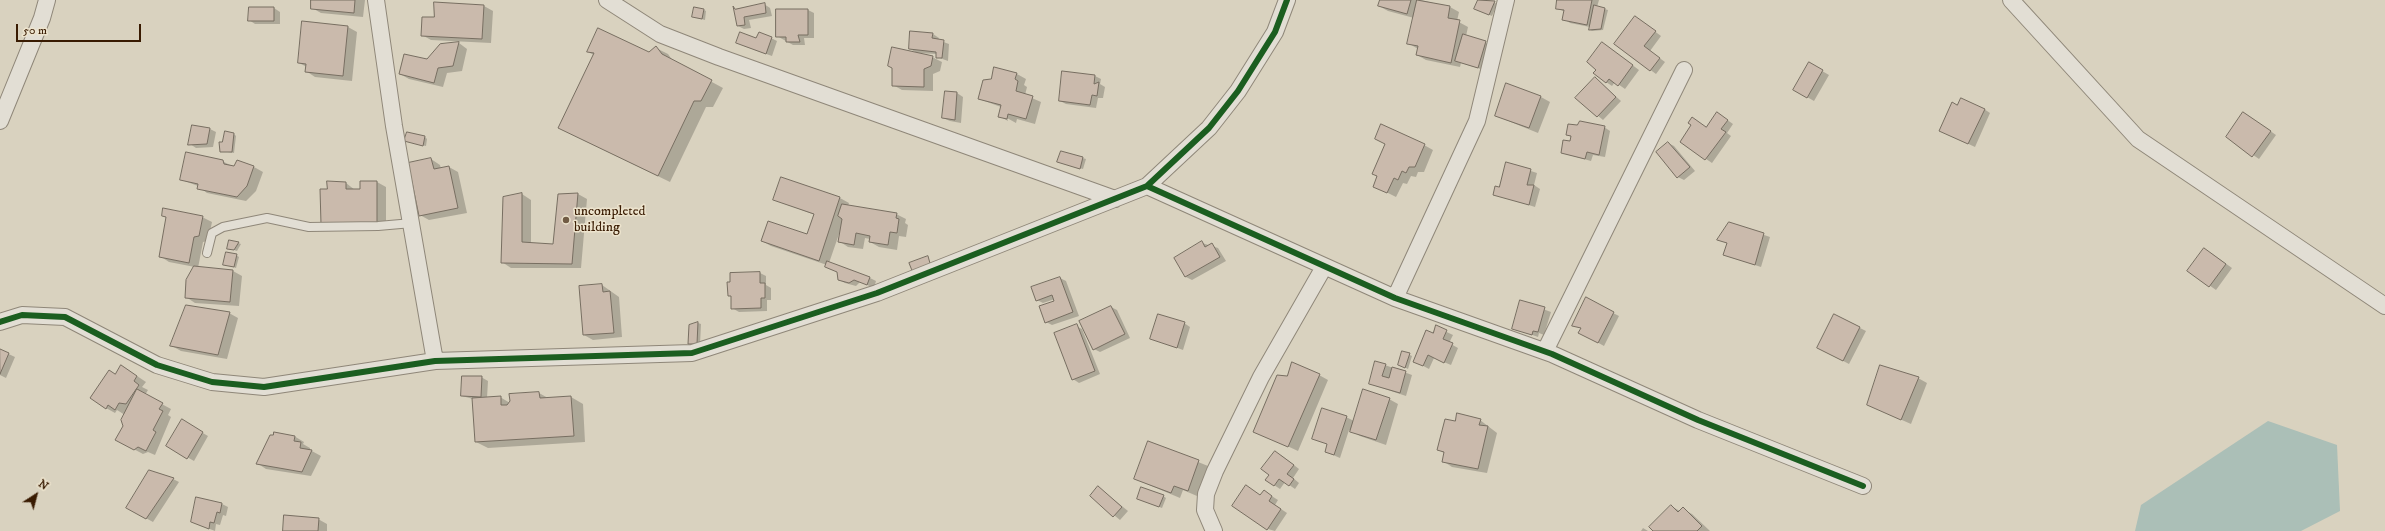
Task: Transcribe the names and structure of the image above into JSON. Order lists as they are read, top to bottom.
{
  "places": ["uncompleted building"],
  "scale_bar": "50 m",
  "north": "top right"
}
